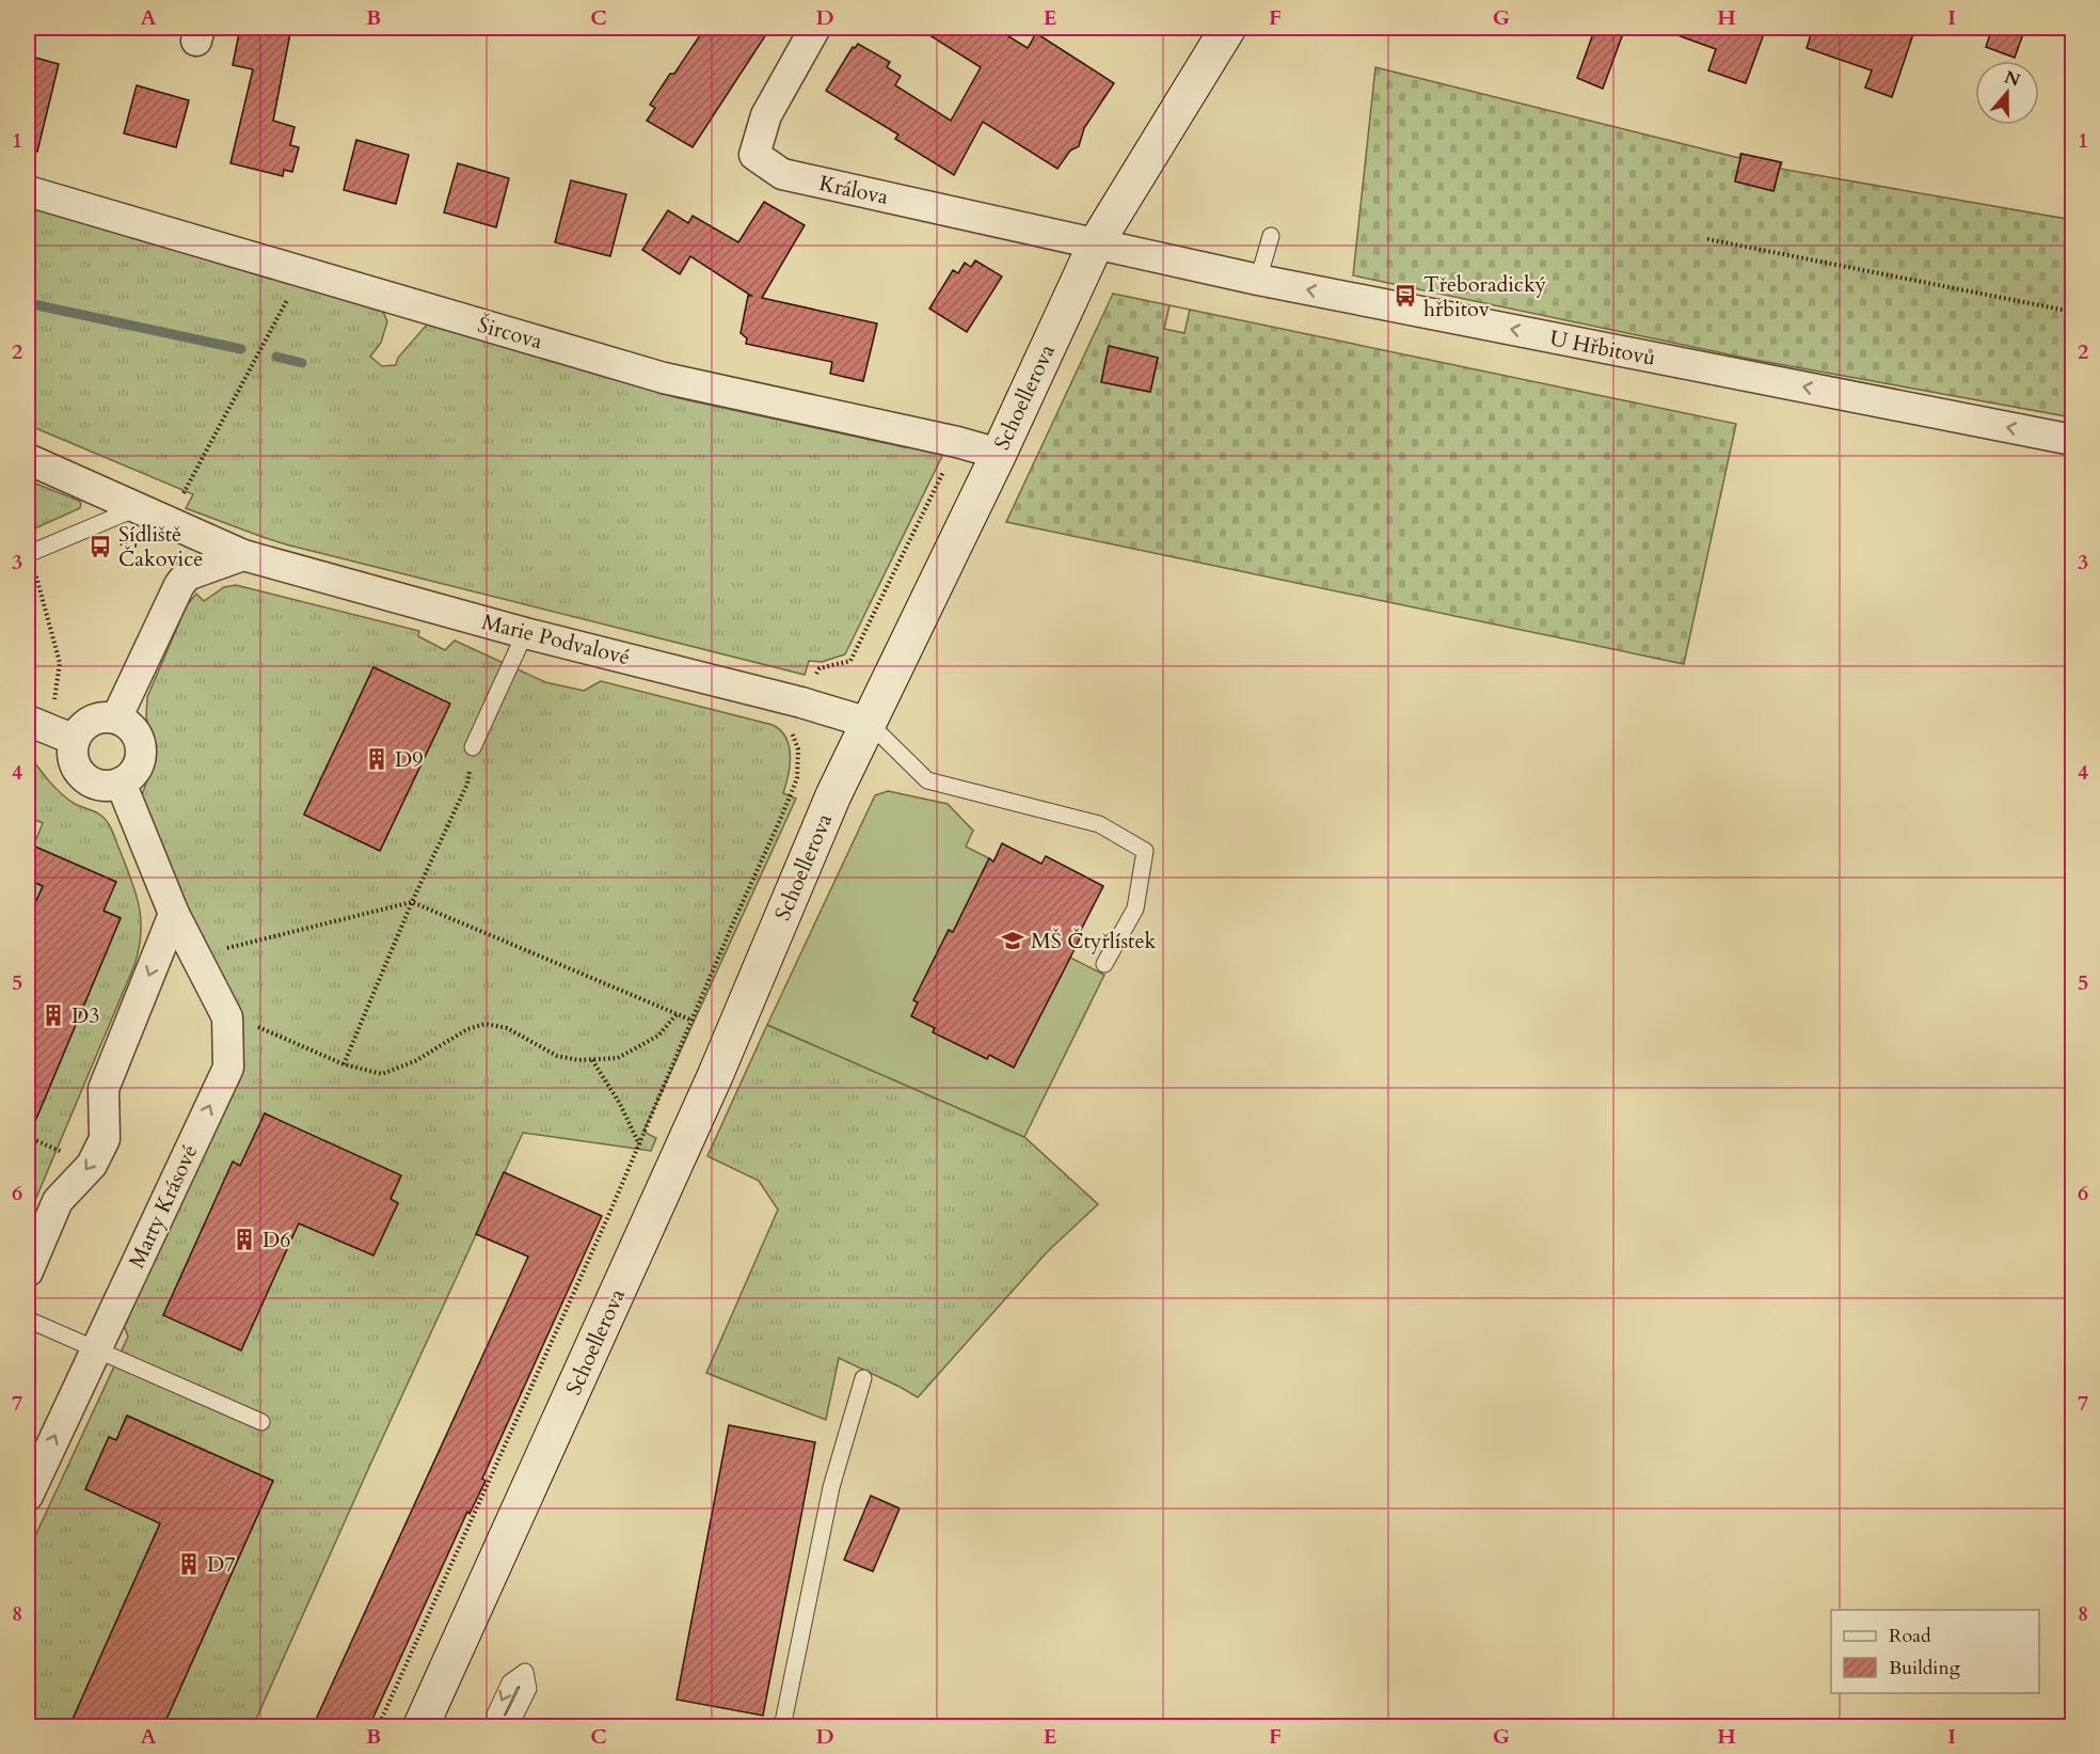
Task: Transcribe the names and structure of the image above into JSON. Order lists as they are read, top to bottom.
{
  "streets": {
    "street": [
      "Králova",
      "Šircova",
      "U Hřbitovů",
      "Schoellerova",
      "Marie Podvalové",
      "Marty Krásové"
    ]
  },
  "crossings": [
    ["Králova", "U Hřbitovů"],
    ["Králova", "Schoellerova"],
    ["Šircova", "Schoellerova"],
    ["U Hřbitovů", "Schoellerova"],
    ["Schoellerova", "Marie Podvalové"]
  ],
  "one_way": ["U Hřbitovů"],
  "places": {
    "bus stop": ["Třeboradický hřbitov", "Sídliště Čakovice"],
    "building": [
      "D9",
      "D3",
      "D6",
      "D7"
    ],
    "school or university": ["MŠ Čtyřlístek"]
  },
  "legend": ["Road", "Building"],
  "north": "top",
  "grid": {
    "columns": [
      "A",
      "B",
      "C",
      "D",
      "E",
      "F",
      "G",
      "H",
      "I"
    ],
    "rows": [
      "1",
      "2",
      "3",
      "4",
      "5",
      "6",
      "7",
      "8"
    ]
  }
}
